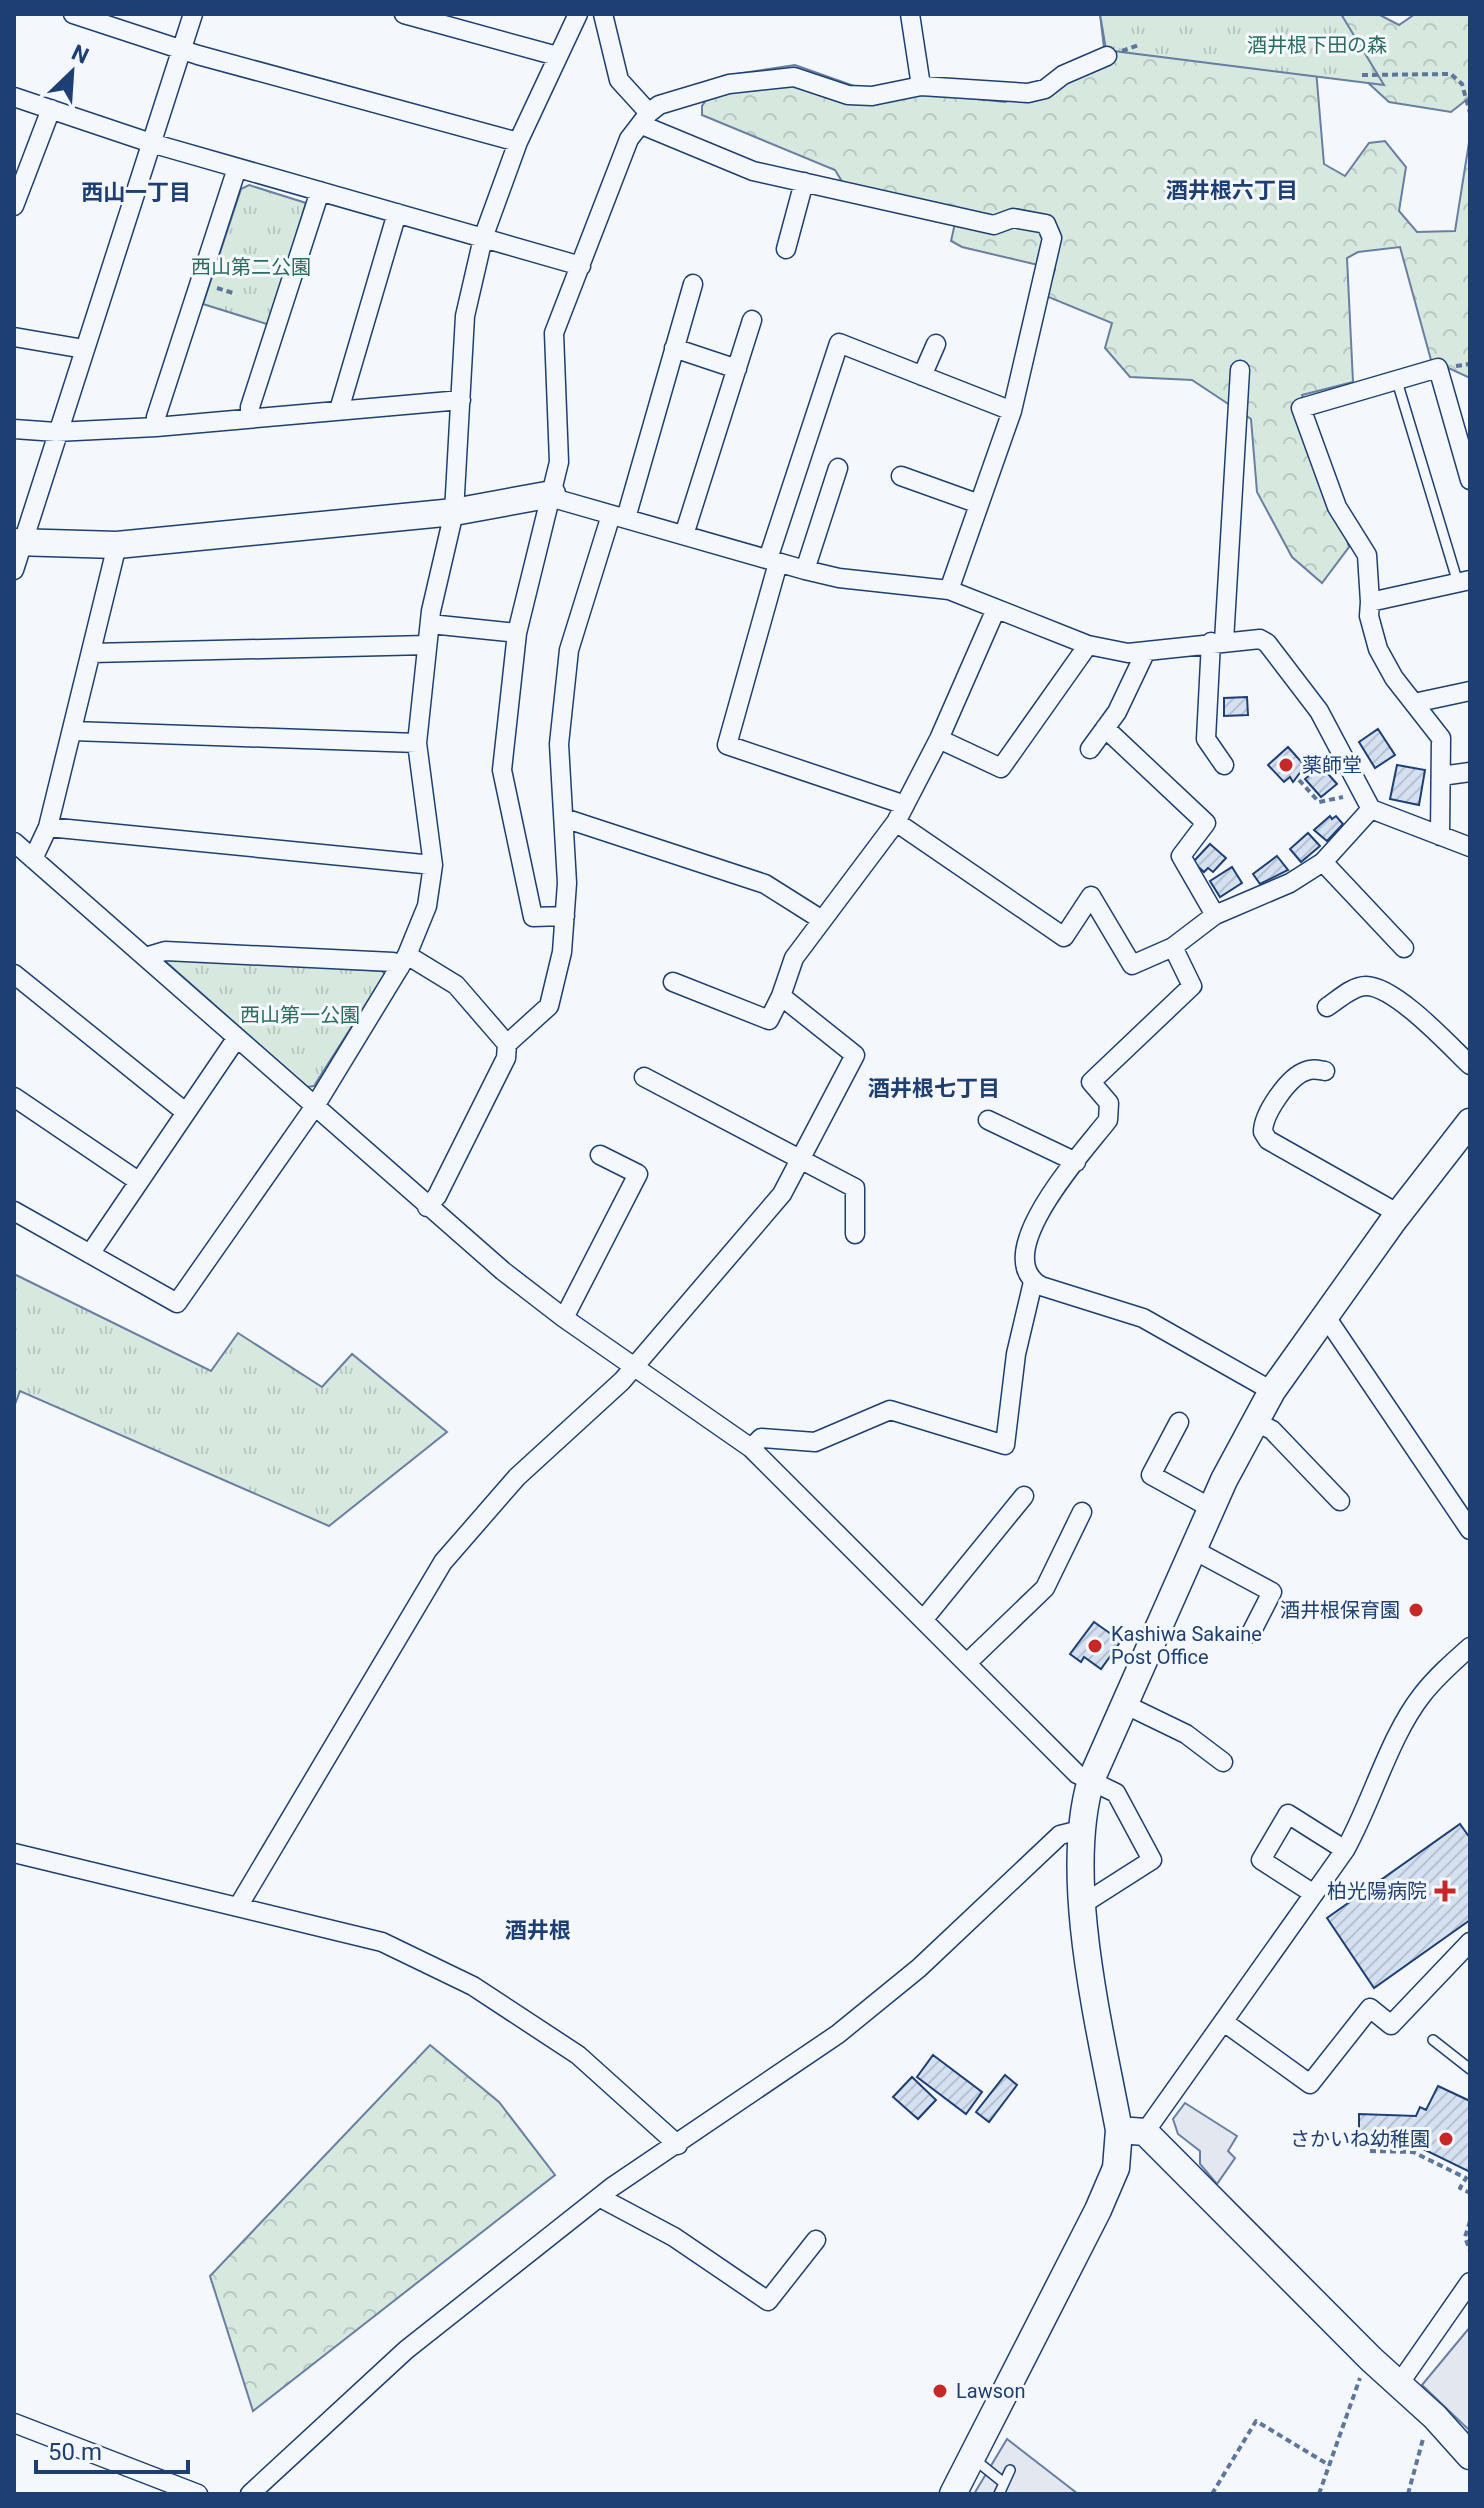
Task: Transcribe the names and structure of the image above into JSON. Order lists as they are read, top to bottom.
{
  "districts": [
    "酒井根六丁目",
    "西山一丁目",
    "酒井根七丁目",
    "酒井根"
  ],
  "parks": ["酒井根下田の森", "西山第二公園", "西山第一公園"],
  "places": {
    "other": [
      "薬師堂",
      "酒井根保育園",
      "Kashiwa Sakaine Post Office",
      "さかいね幼稚園",
      "Lawson"
    ],
    "health": ["柏光陽病院"]
  },
  "scale_bar": "50 m",
  "north": "top right"
}
